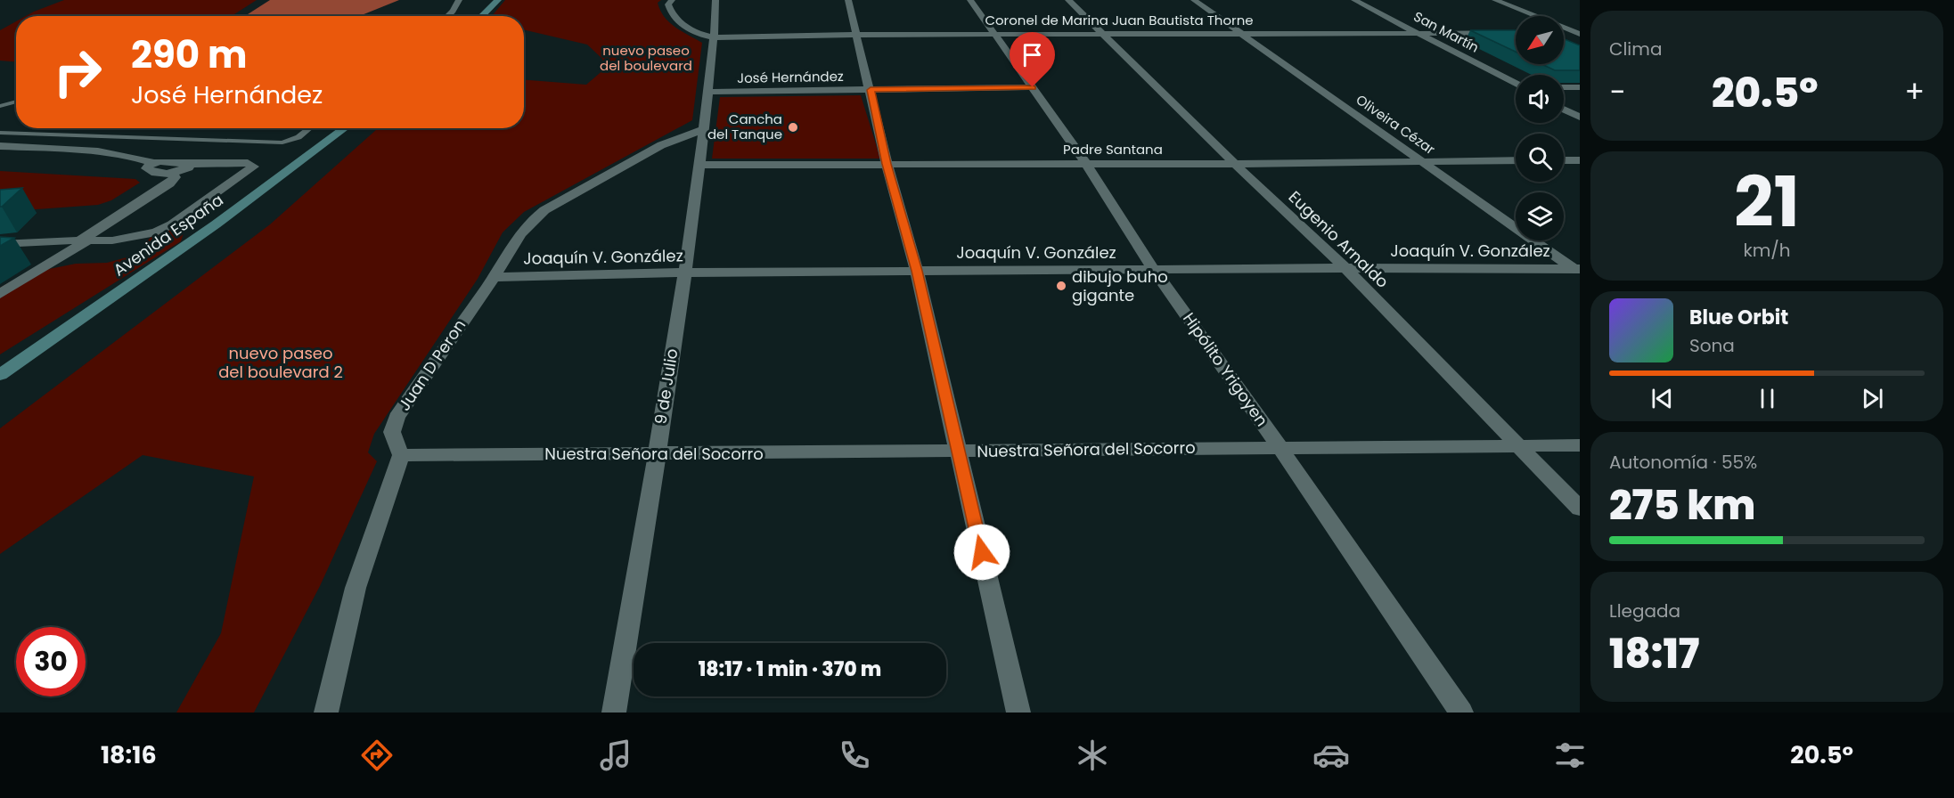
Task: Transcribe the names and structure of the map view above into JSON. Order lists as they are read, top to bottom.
{
  "streets": {
    "main road": ["Avenida España"],
    "street": [
      "Coronel de Marina Juan Bautista Thorne",
      "San Martín",
      "José Hernández",
      "Oliveira Cézar",
      "Padre Santana",
      "Eugenio Arnaldo",
      "Joaquín V. González",
      "Juan D Peron",
      "Hipólito Yrigoyen",
      "9 de Julio",
      "Nuestra Señora del Socorro"
    ]
  },
  "crossings": [
    ["Coronel de Marina Juan Bautista Thorne", "San Martín"],
    ["Coronel de Marina Juan Bautista Thorne", "Oliveira Cézar"],
    ["Coronel de Marina Juan Bautista Thorne", "Eugenio Arnaldo"],
    ["Coronel de Marina Juan Bautista Thorne", "Hipólito Yrigoyen"],
    ["Coronel de Marina Juan Bautista Thorne", "9 de Julio"],
    ["José Hernández", "Hipólito Yrigoyen"],
    ["José Hernández", "9 de Julio"],
    ["Oliveira Cézar", "Padre Santana"],
    ["Oliveira Cézar", "Joaquín V. González"],
    ["Padre Santana", "Eugenio Arnaldo"],
    ["Padre Santana", "Hipólito Yrigoyen"],
    ["Padre Santana", "9 de Julio"],
    ["Eugenio Arnaldo", "Joaquín V. González"],
    ["Eugenio Arnaldo", "Nuestra Señora del Socorro"],
    ["Joaquín V. González", "Juan D Peron"],
    ["Joaquín V. González", "Hipólito Yrigoyen"],
    ["Joaquín V. González", "9 de Julio"],
    ["Juan D Peron", "9 de Julio"],
    ["Juan D Peron", "Nuestra Señora del Socorro"],
    ["Hipólito Yrigoyen", "Nuestra Señora del Socorro"],
    ["9 de Julio", "Nuestra Señora del Socorro"]
  ],
  "parks": ["nuevo paseo del boulevard", "nuevo paseo del boulevard 2"],
  "places": ["Cancha del Tanque", "dibujo buho gigante"],
  "north": "bottom left",
  "page": {
    "tile": [
      "Clima",
      ["21", "km/h"],
      ["Autonomía · 55%", "275 km"],
      ["Llegada", "18:17"]
    ],
    "turn": ["290 m", "José Hernández"],
    "heat": ["−", "20.5°", "+"],
    "song": ["Blue Orbit", "Sona"],
    "limit": "30",
    "trip": "18:17 · 1 min · 370 m",
    "tabs": ["18:16", "20.5°"]
  }
}
